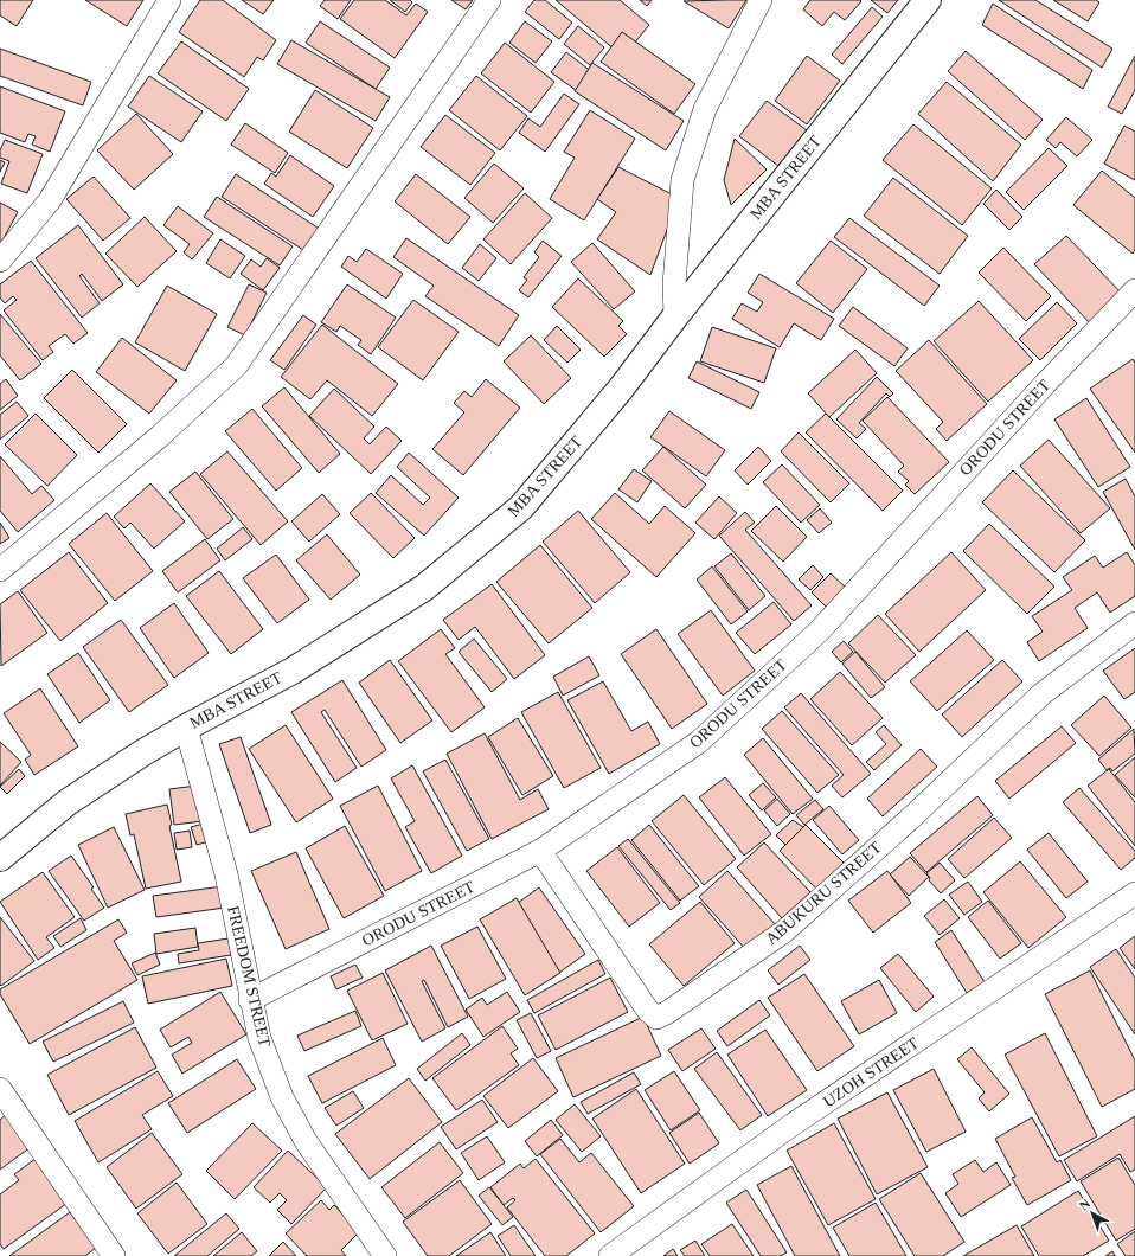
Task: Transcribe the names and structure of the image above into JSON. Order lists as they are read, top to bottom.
{
  "streets": {
    "street": [
      "MBA STREET",
      "ORODU STREET",
      "ABUKURU STREET",
      "FREEDOM STREET",
      "UZOH STREET"
    ]
  },
  "crossings": [
    ["MBA STREET", "FREEDOM STREET"],
    ["ORODU STREET", "ABUKURU STREET"],
    ["ORODU STREET", "FREEDOM STREET"]
  ],
  "north": "top left"
}
